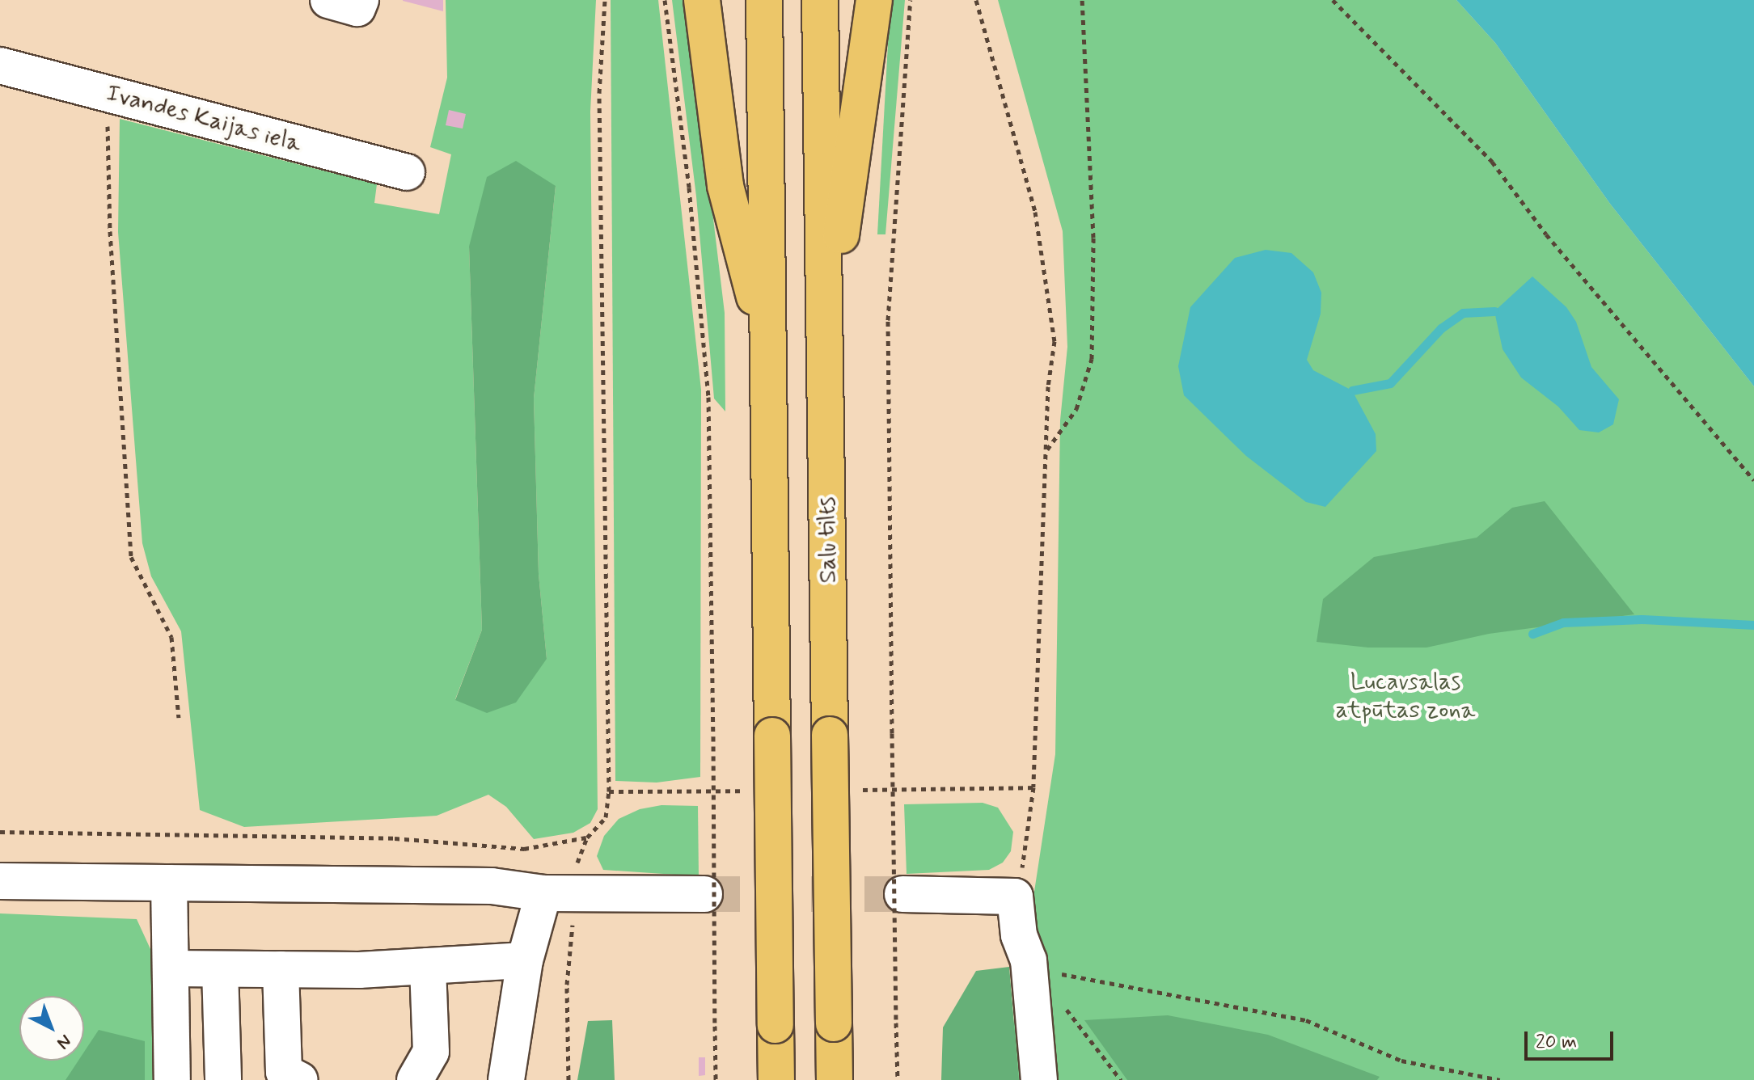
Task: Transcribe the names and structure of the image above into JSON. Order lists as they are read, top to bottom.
{
  "streets": {
    "highway": ["Salu tilts"],
    "street": ["Ivandes Kaijas iela"]
  },
  "parks": ["Lucavsalas atpūtas zona"],
  "scale_bar": "20 m",
  "north": "bottom right"
}
